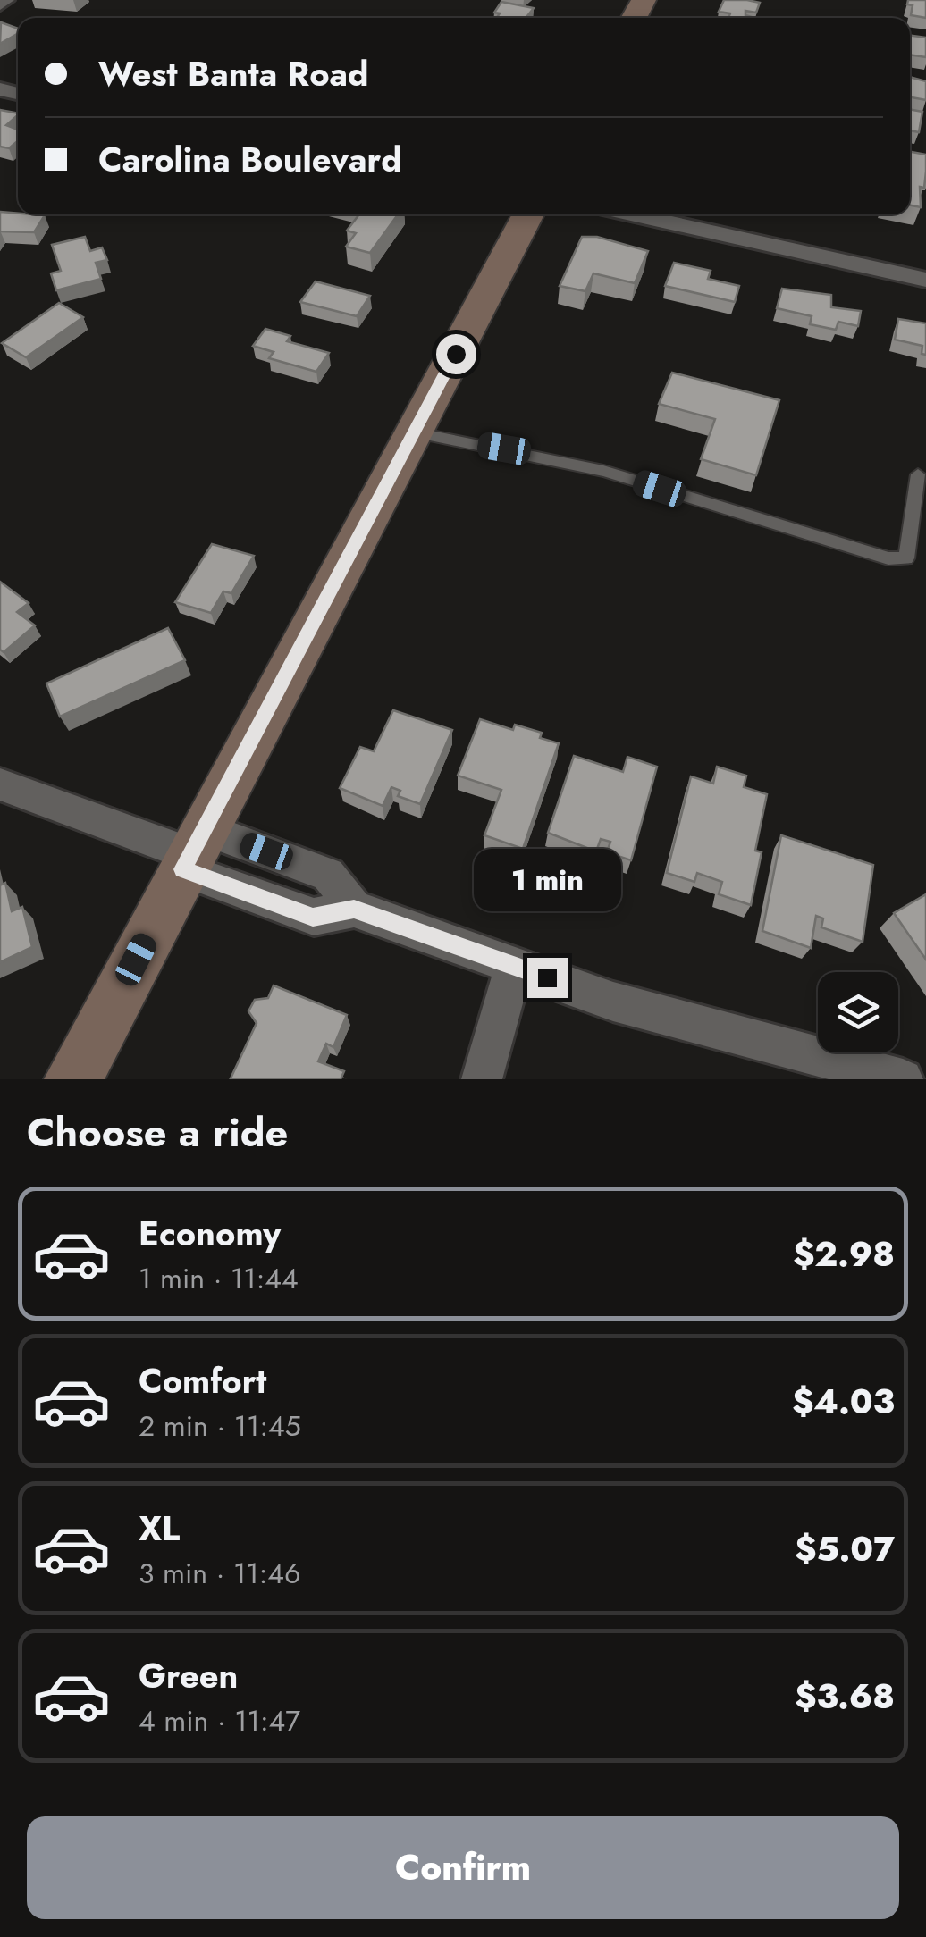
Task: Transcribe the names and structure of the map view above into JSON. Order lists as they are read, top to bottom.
{
  "page": {
    "banner": ["West Banta Road", "Carolina Boulevard"],
    "bubble": "1 min",
    "heading": "Choose a ride",
    "list": [
      {
        "name": "Economy",
        "note": "1 min · 11:44",
        "value": "$2.98"
      },
      {
        "name": "Comfort",
        "note": "2 min · 11:45",
        "value": "$4.03"
      },
      {
        "name": "XL",
        "note": "3 min · 11:46",
        "value": "$5.07"
      },
      {
        "name": "Green",
        "note": "4 min · 11:47",
        "value": "$3.68"
      }
    ],
    "buttons": "Confirm"
  }
}
